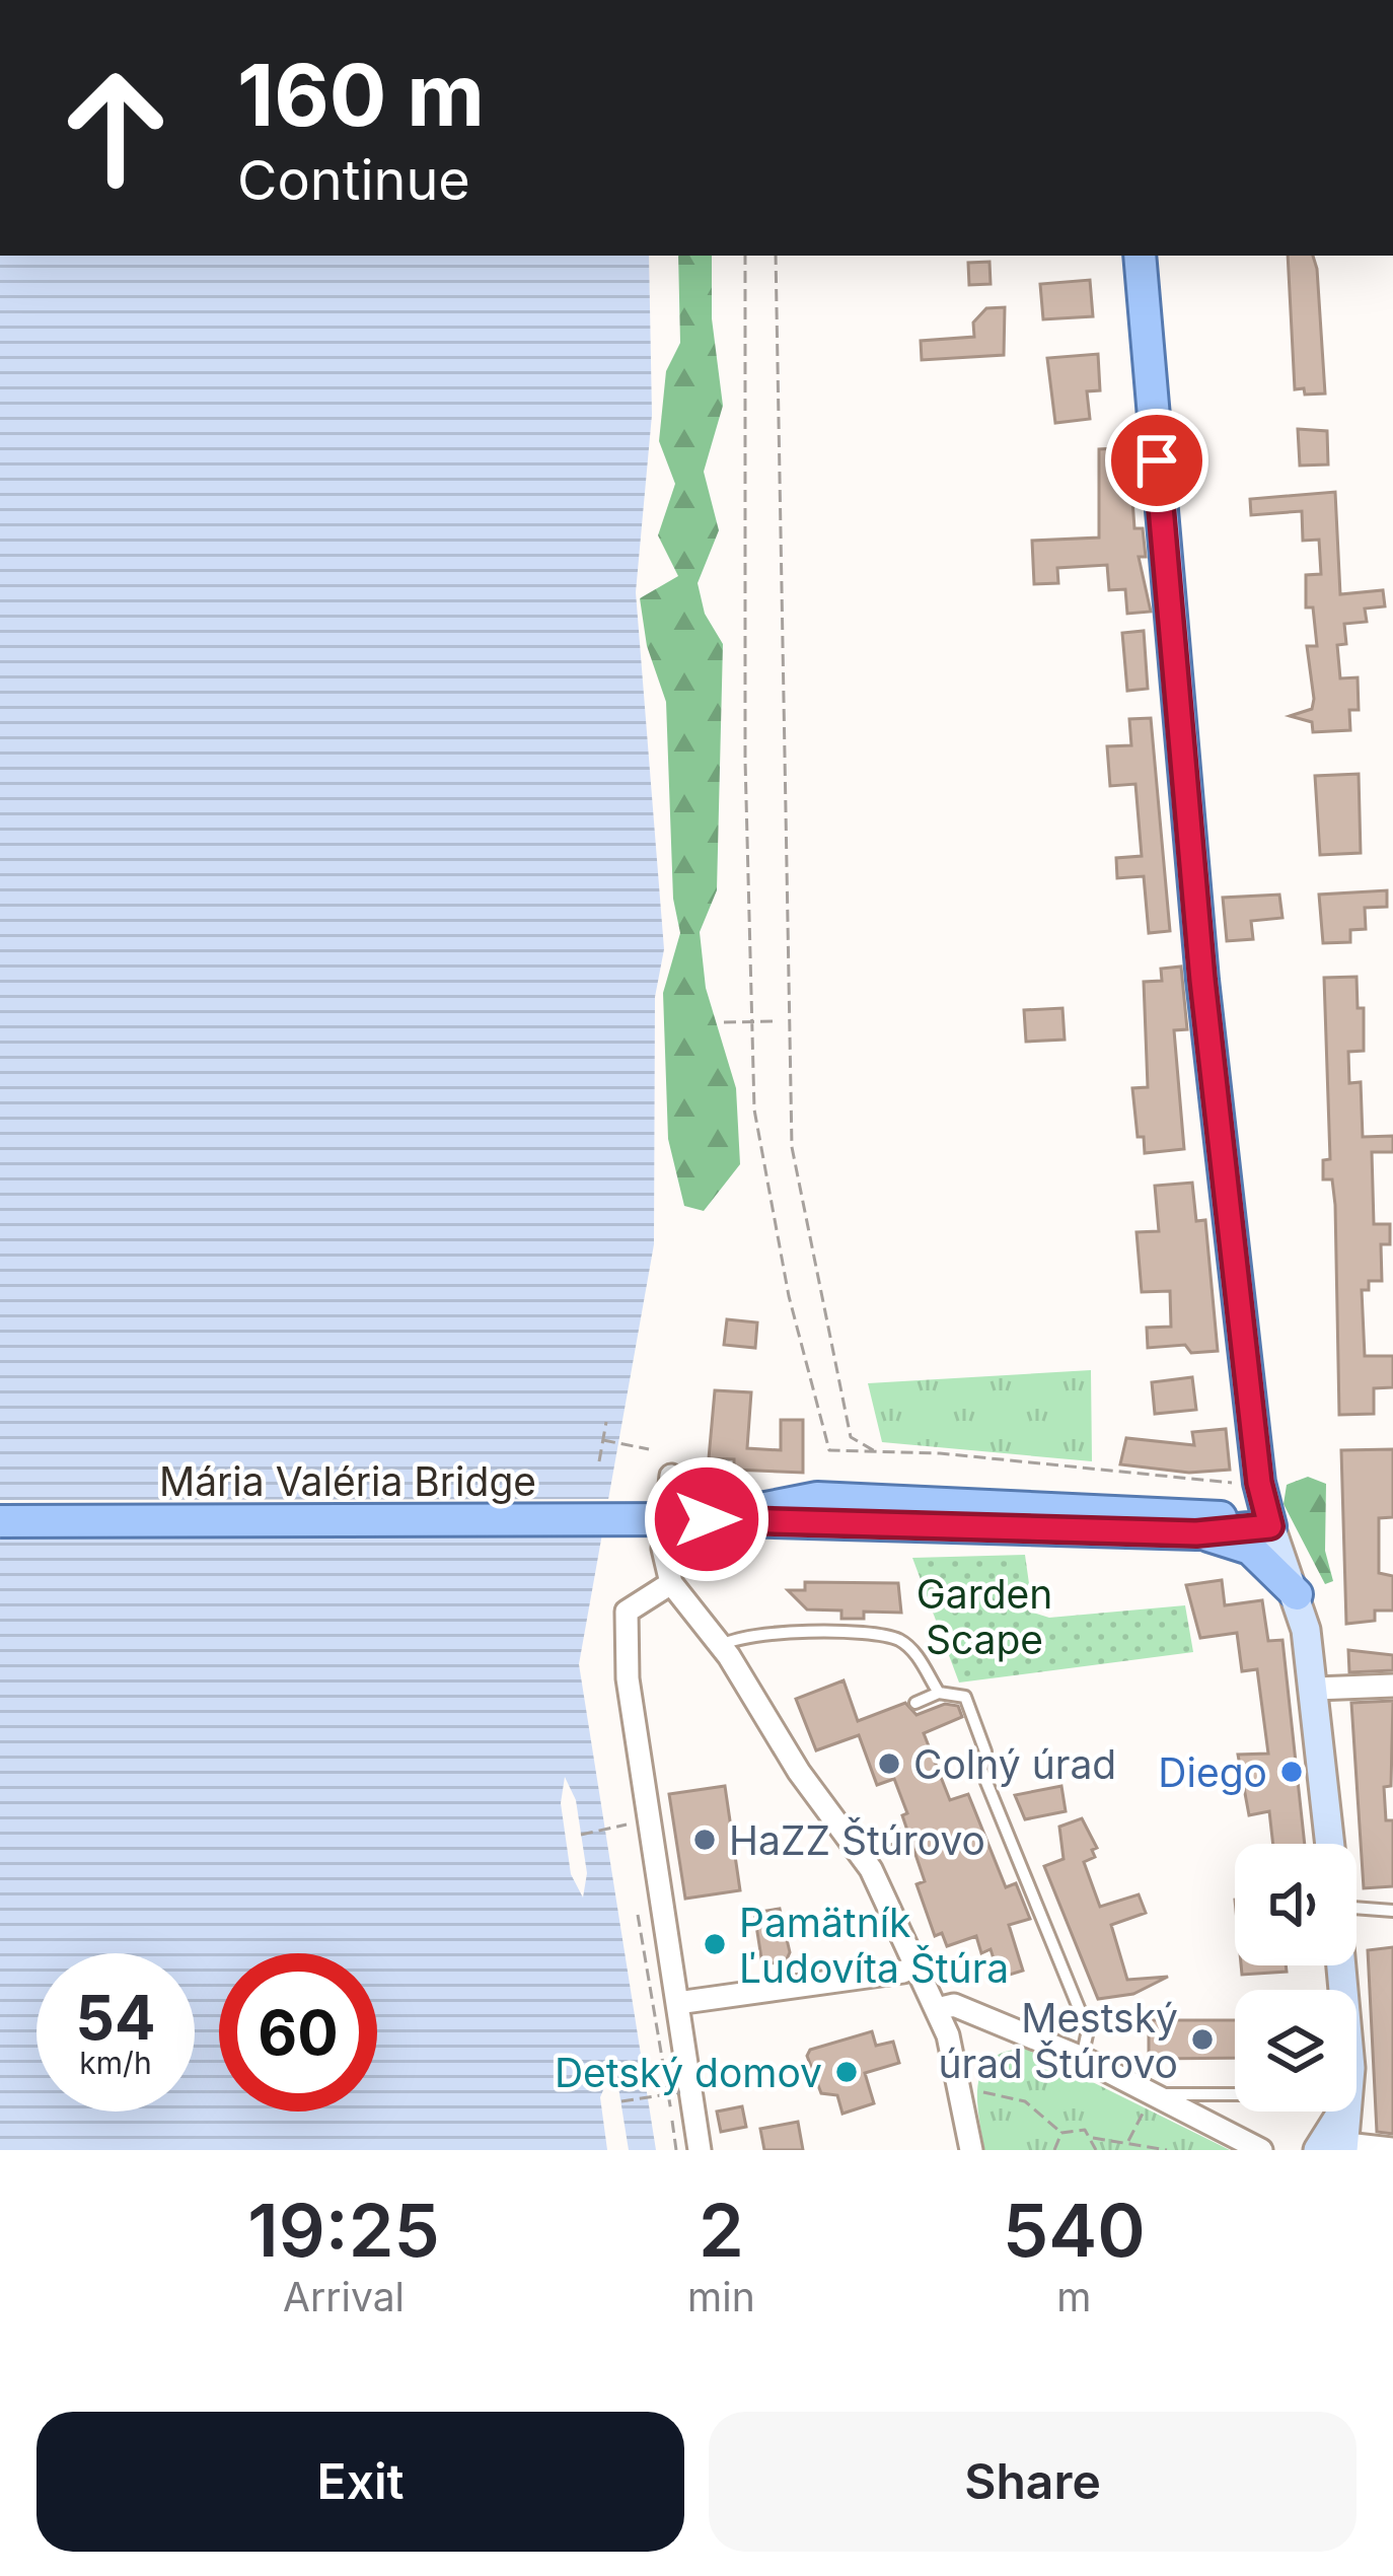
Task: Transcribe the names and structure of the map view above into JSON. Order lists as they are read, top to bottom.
{
  "streets": {
    "main road": ["Mária Valéria Bridge"]
  },
  "parks": ["Garden Scape"],
  "places": [
    "Colný úrad",
    "Diego",
    "HaZZ Štúrovo",
    "Pamätník Ľudovíta Štúra",
    "Mestský úrad Štúrovo",
    "Detský domov"
  ],
  "page": {
    "turn": ["160 m", "Continue"],
    "speed": "54 km/h",
    "limit": "60",
    "eta": [
      "19:25",
      "Arrival",
      "2",
      "min",
      "540",
      "m"
    ],
    "buttons": ["Exit", "Share"]
  }
}
